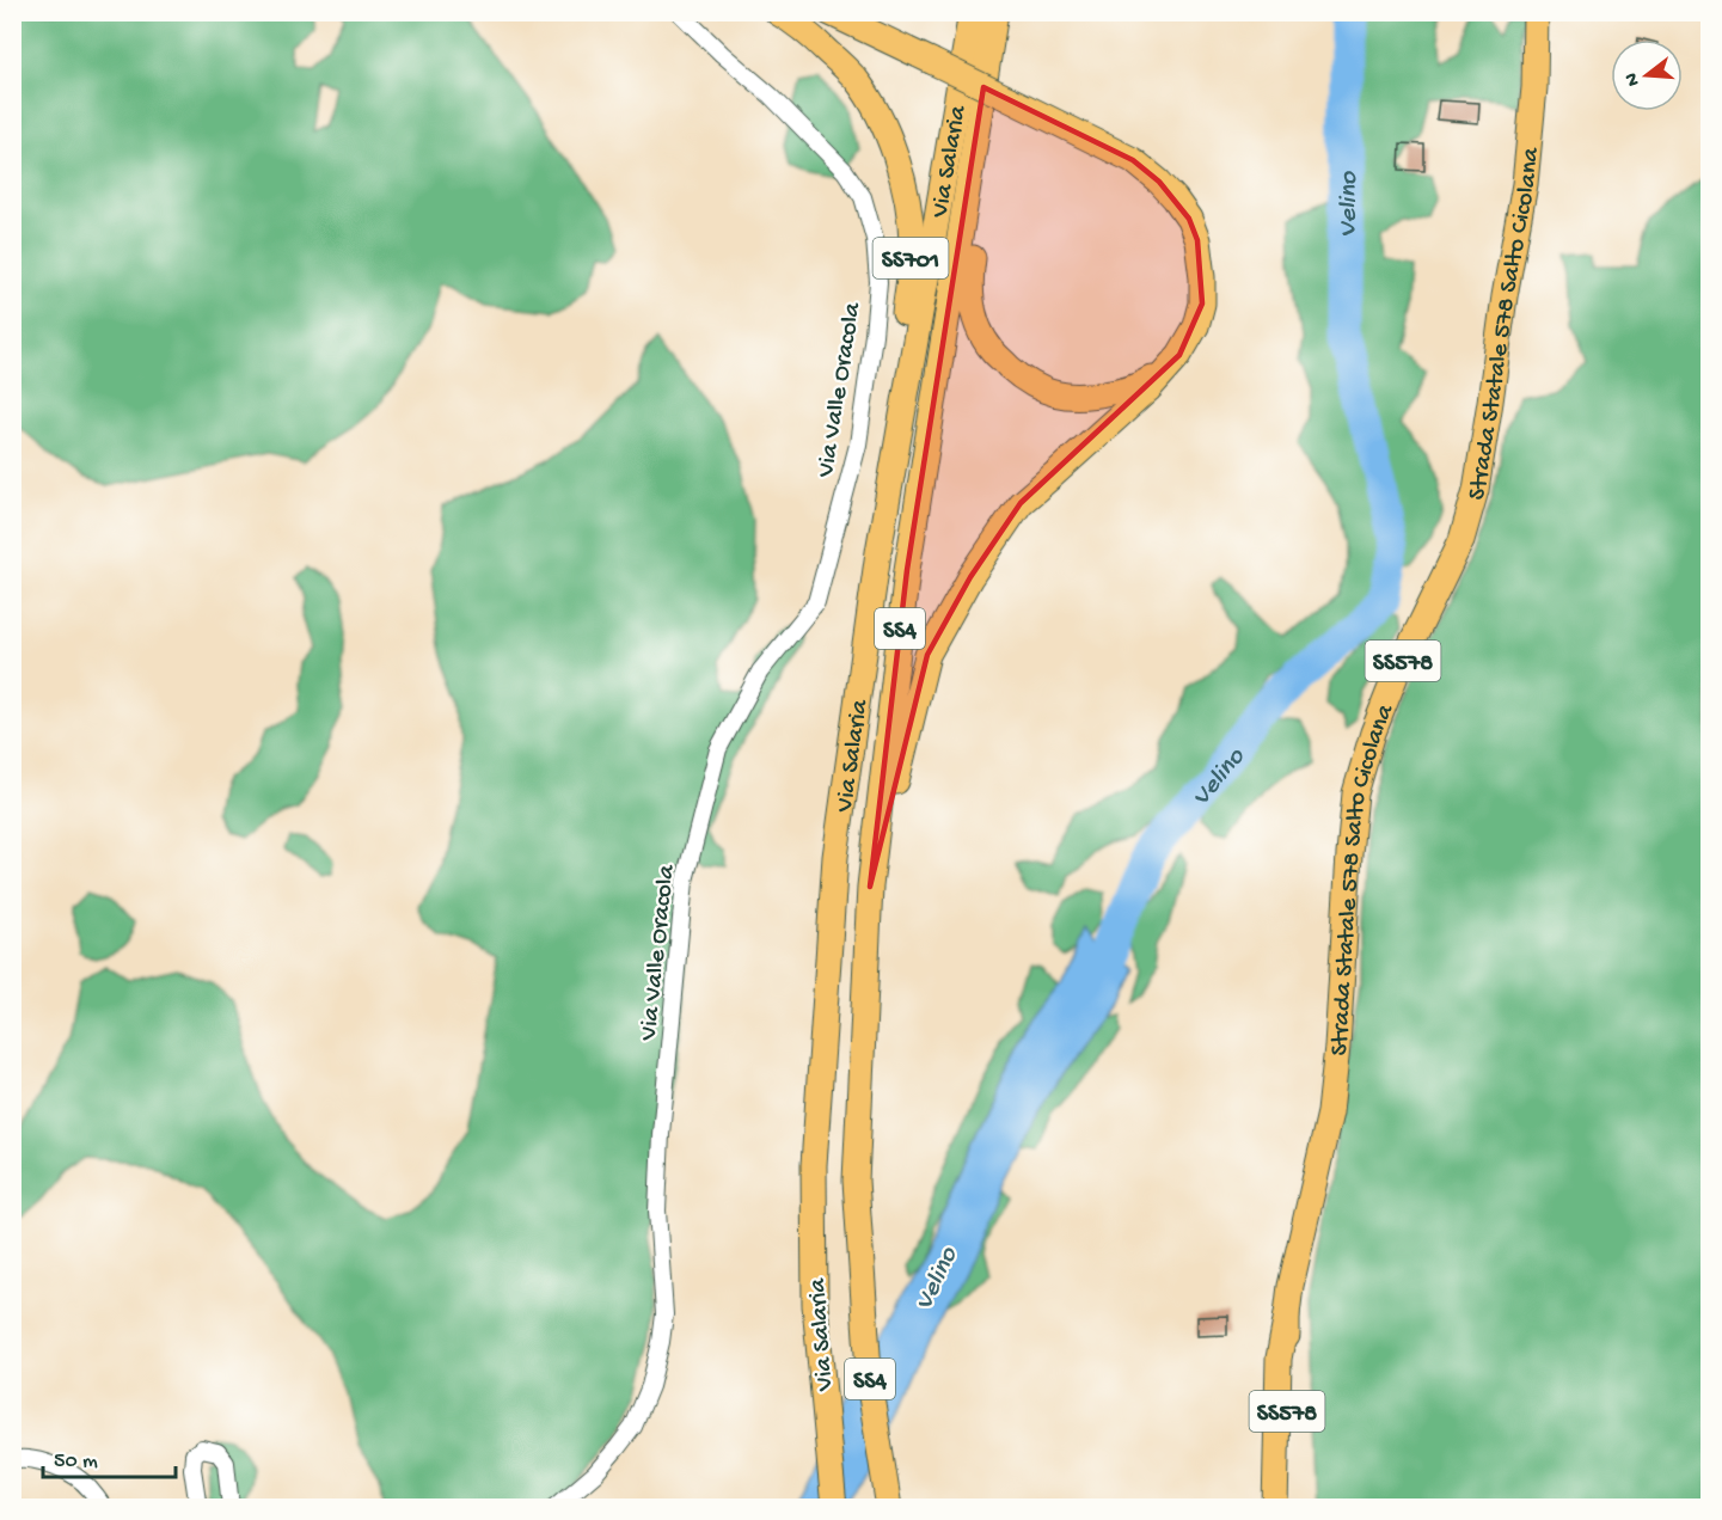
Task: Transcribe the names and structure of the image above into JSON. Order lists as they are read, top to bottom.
{
  "streets": {
    "main road": [
      "Via Salaria",
      "SS701",
      "Strada Statale 578 Salto Cicolana",
      "SS4",
      "SS578"
    ],
    "street": ["Via Valle Oracola"]
  },
  "crossings": [
    ["Via Salaria", "SS701"]
  ],
  "water": ["Velino"],
  "scale_bar": "50 m",
  "north": "left"
}
